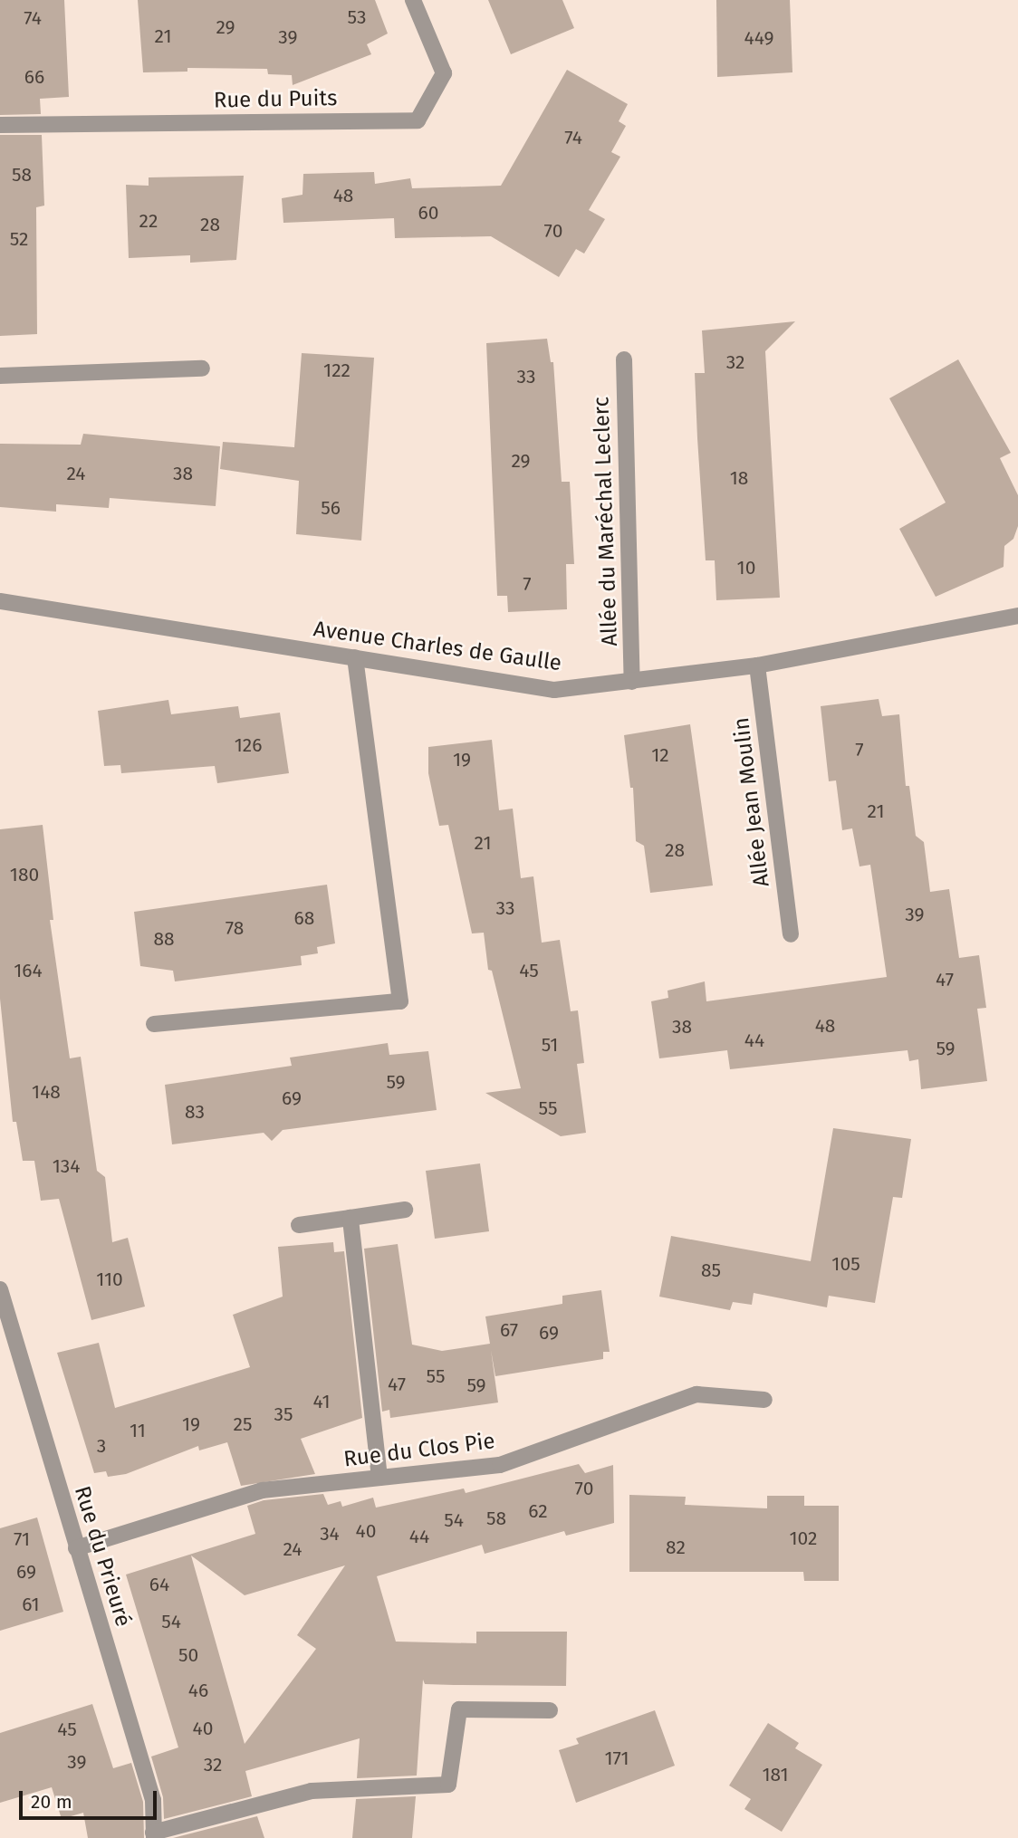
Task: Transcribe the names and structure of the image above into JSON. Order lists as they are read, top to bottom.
{
  "streets": {
    "street": [
      "Rue du Puits",
      "Allée du Maréchal Leclerc",
      "Avenue Charles de Gaulle",
      "Allée Jean Moulin",
      "Rue du Clos Pie",
      "Rue du Prieuré"
    ]
  },
  "crossings": [
    ["Allée du Maréchal Leclerc", "Avenue Charles de Gaulle"],
    ["Avenue Charles de Gaulle", "Allée Jean Moulin"],
    ["Rue du Clos Pie", "Rue du Prieuré"]
  ],
  "house_numbers": [
    "53",
    "74",
    "29",
    "21",
    "39",
    "449",
    "66",
    "74",
    "58",
    "48",
    "60",
    "22",
    "28",
    "70",
    "52",
    "32",
    "122",
    "33",
    "29",
    "24",
    "38",
    "18",
    "56",
    "10",
    "7",
    "126",
    "7",
    "12",
    "19",
    "21",
    "21",
    "28",
    "180",
    "33",
    "39",
    "68",
    "78",
    "88",
    "164",
    "45",
    "47",
    "48",
    "38",
    "44",
    "51",
    "59",
    "59",
    "148",
    "69",
    "55",
    "83",
    "134",
    "105",
    "85",
    "110",
    "67",
    "69",
    "55",
    "47",
    "59",
    "41",
    "35",
    "19",
    "25",
    "11",
    "3",
    "70",
    "62",
    "58",
    "54",
    "40",
    "34",
    "44",
    "102",
    "71",
    "82",
    "24",
    "69",
    "64",
    "61",
    "54",
    "50",
    "46",
    "40",
    "45",
    "171",
    "39",
    "32",
    "181"
  ],
  "scale_bar": "20 m"
}
